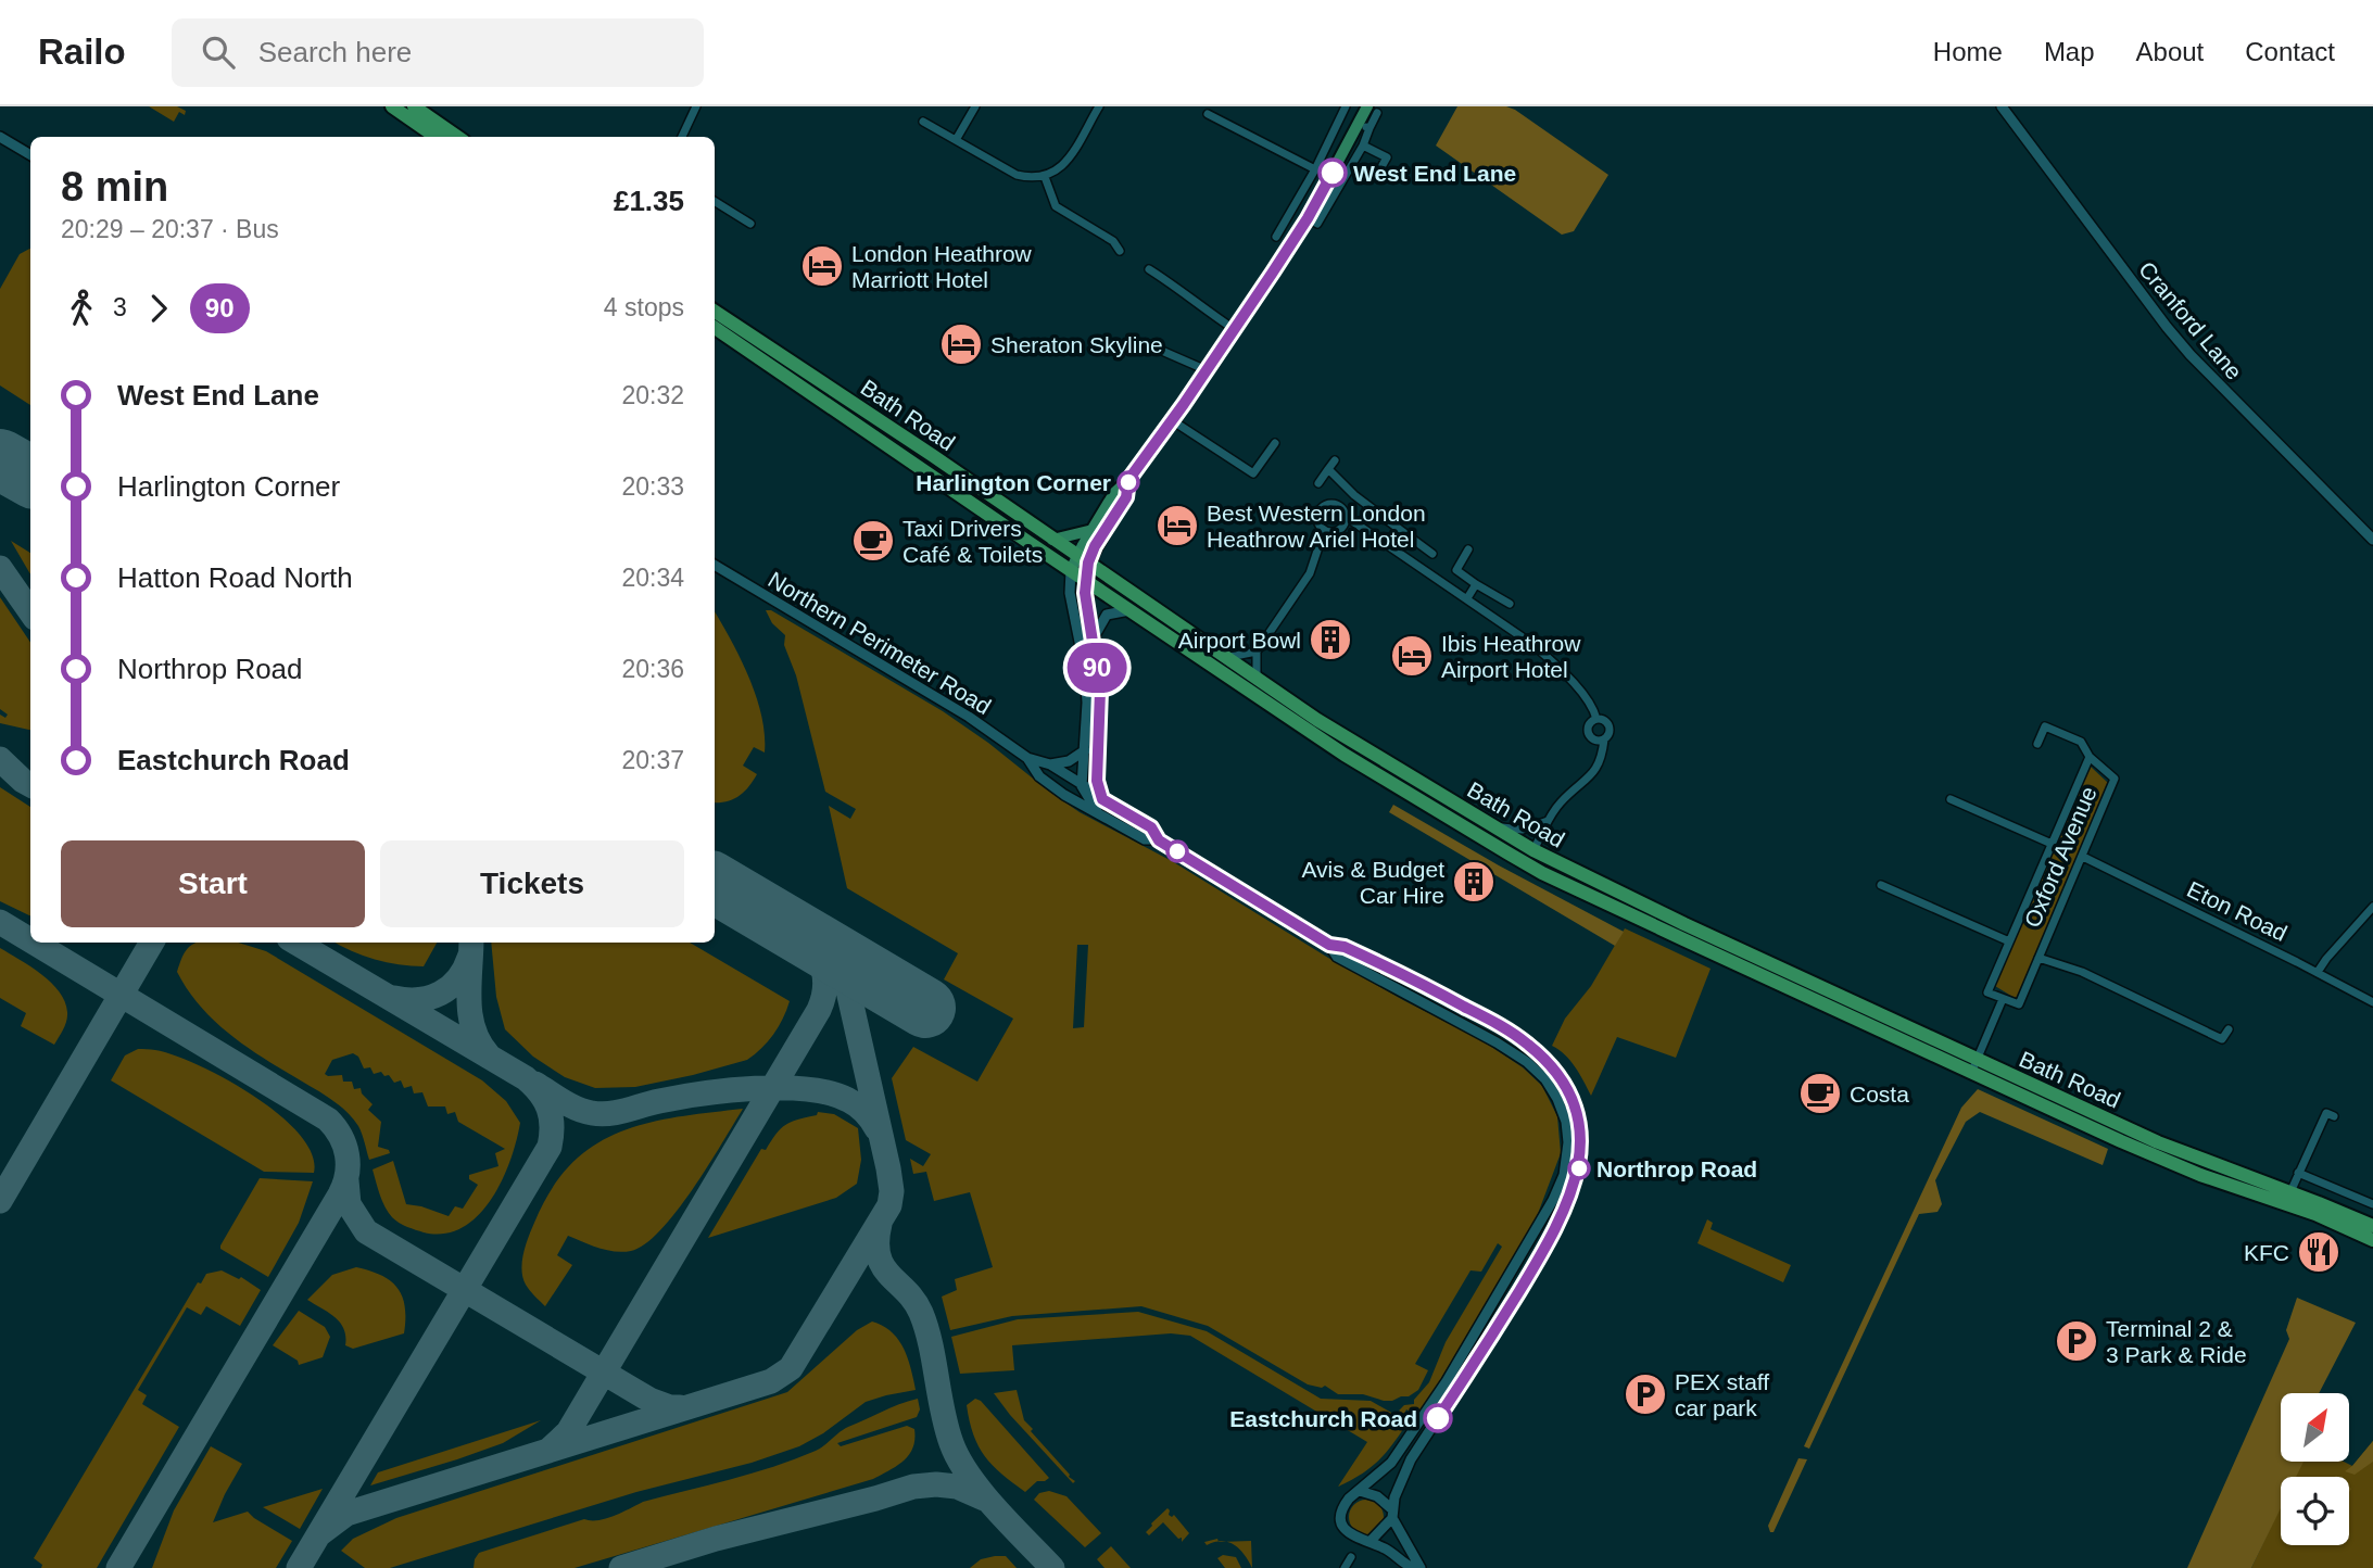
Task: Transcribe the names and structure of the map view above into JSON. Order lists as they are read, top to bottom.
{
  "streets": {
    "highway": ["Bath Road"],
    "street": [
      "Cranford Lane",
      "Northern Perimeter Road",
      "Oxford Avenue",
      "Eton Road"
    ]
  },
  "crossings": [
    ["Oxford Avenue", "Eton Road"]
  ],
  "places": {
    "other": [
      "West End Lane",
      "Harlington Corner",
      "Northrop Road",
      "Eastchurch Road"
    ],
    "hotel": [
      "London Heathrow Marriott Hotel",
      "Sheraton Skyline",
      "Best Western London Heathrow Ariel Hotel",
      "Ibis Heathrow Airport Hotel"
    ],
    "cafe": ["Taxi Drivers Café & Toilets", "Costa"],
    "building": ["Airport Bowl", "Avis & Budget Car Hire"],
    "restaurant": ["KFC"],
    "parking": ["Terminal 2 & 3 Park & Ride", "PEX staff car park"]
  },
  "lines": ["bus line 90"],
  "north": "top right",
  "page": {
    "header": "Railo",
    "search": "Search here",
    "nav": [
      "Home",
      "Map",
      "About",
      "Contact"
    ],
    "on_map": "90",
    "heading": ["8 min", "20:29 – 20:37 · Bus", "£1.35"],
    "legs": ["3", "90", "4 stops"],
    "list": [
      {
        "name": "West End Lane",
        "value": "20:32"
      },
      {
        "name": "Harlington Corner",
        "value": "20:33"
      },
      {
        "name": "Hatton Road North",
        "value": "20:34"
      },
      {
        "name": "Northrop Road",
        "value": "20:36"
      },
      {
        "name": "Eastchurch Road",
        "value": "20:37"
      }
    ],
    "buttons": ["Start", "Tickets"]
  }
}
